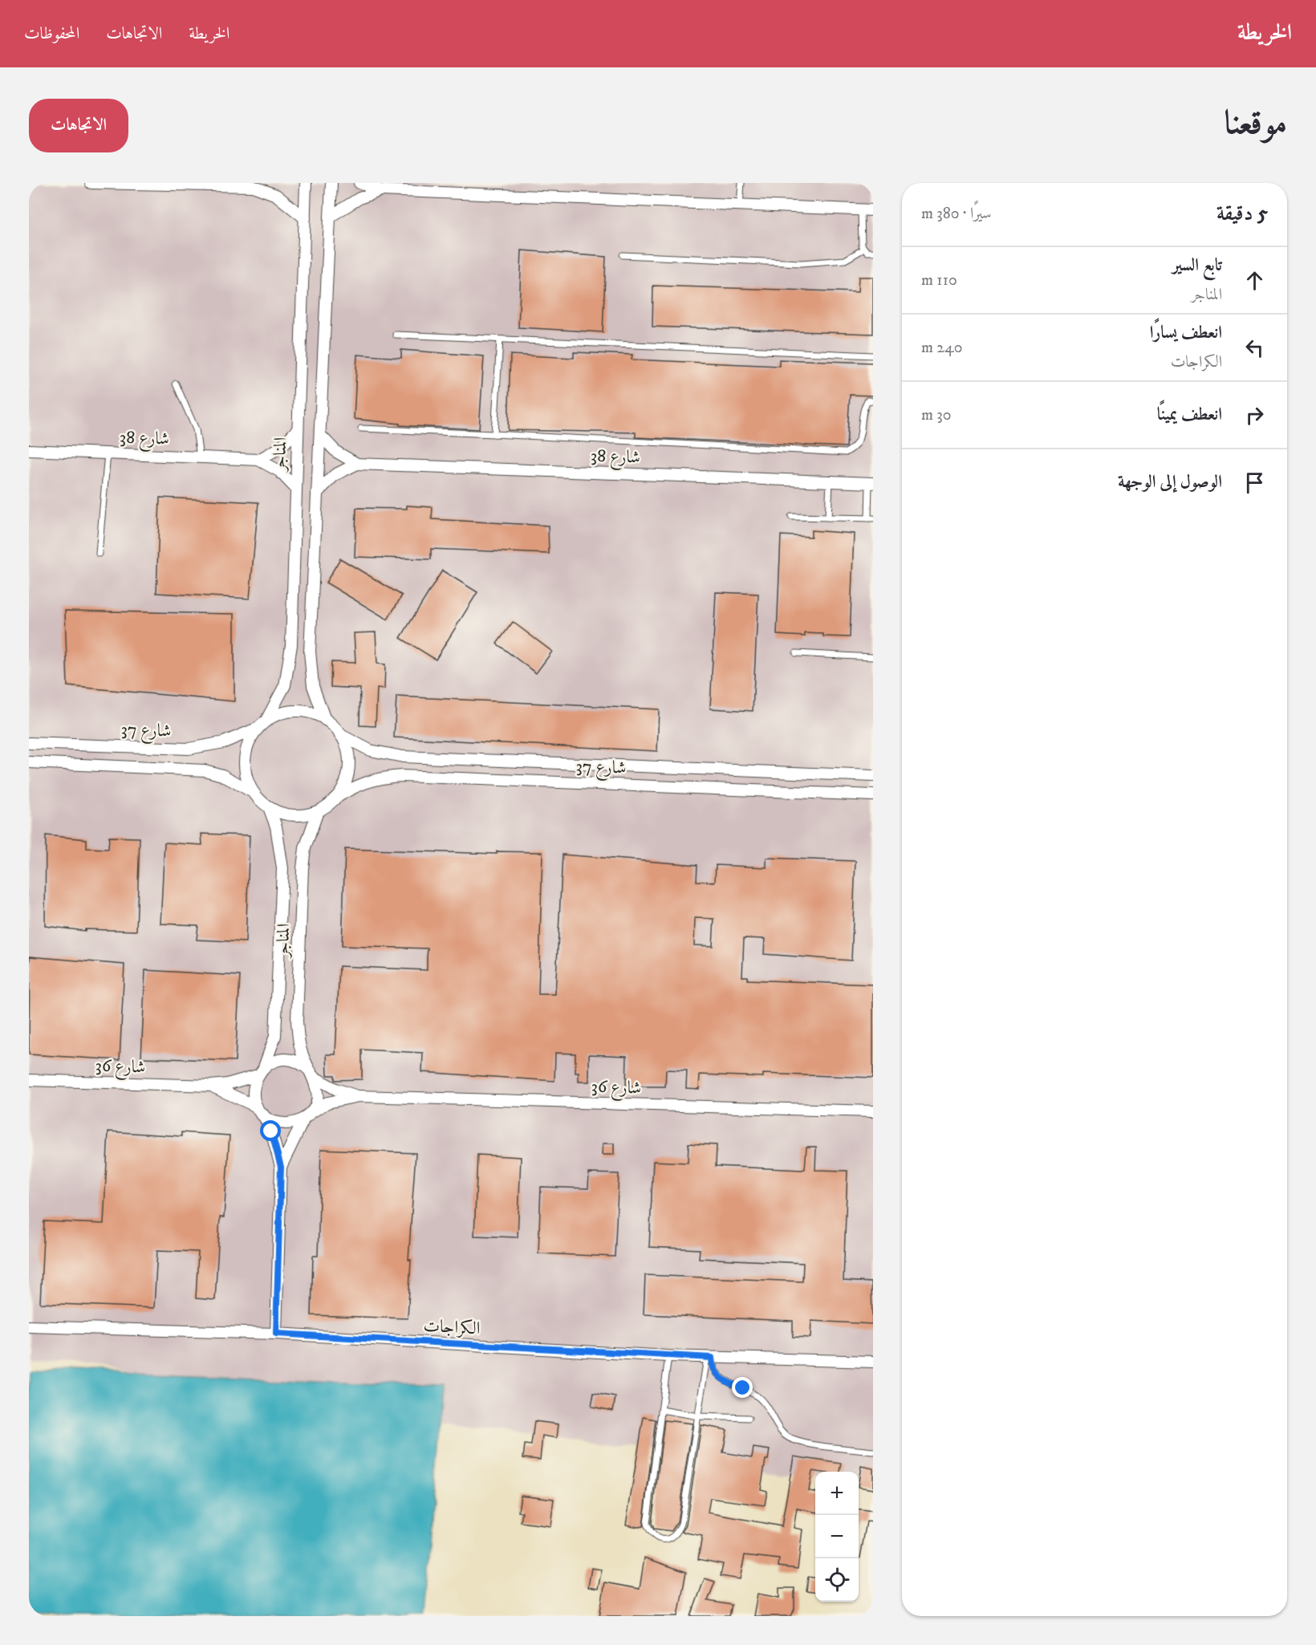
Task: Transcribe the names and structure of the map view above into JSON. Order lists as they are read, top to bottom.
{
  "streets": {
    "street": [
      "شارع 38",
      "المناجر",
      "شارع 37",
      "شارع 36",
      "الكراجات"
    ]
  },
  "crossings": [
    ["شارع 38", "المناجر"],
    ["المناجر", "شارع 37"],
    ["المناجر", "شارع 36"]
  ],
  "page": {
    "header": "الخريطة",
    "nav": ["الخريطة", "الاتجاهات", "المحفوظات"],
    "title": "موقعنا",
    "buttons": "الاتجاهات",
    "heading": ["5 دقيقة", "سيرًا · 380 m"],
    "list": [
      ["تابع السير", "المناجر", "110 m"],
      ["انعطف يسارًا", "الكراجات", "240 m"],
      ["انعطف يمينًا", "30 m"],
      "الوصول إلى الوجهة"
    ],
    "map_buttons": ["+", "−"]
  }
}
